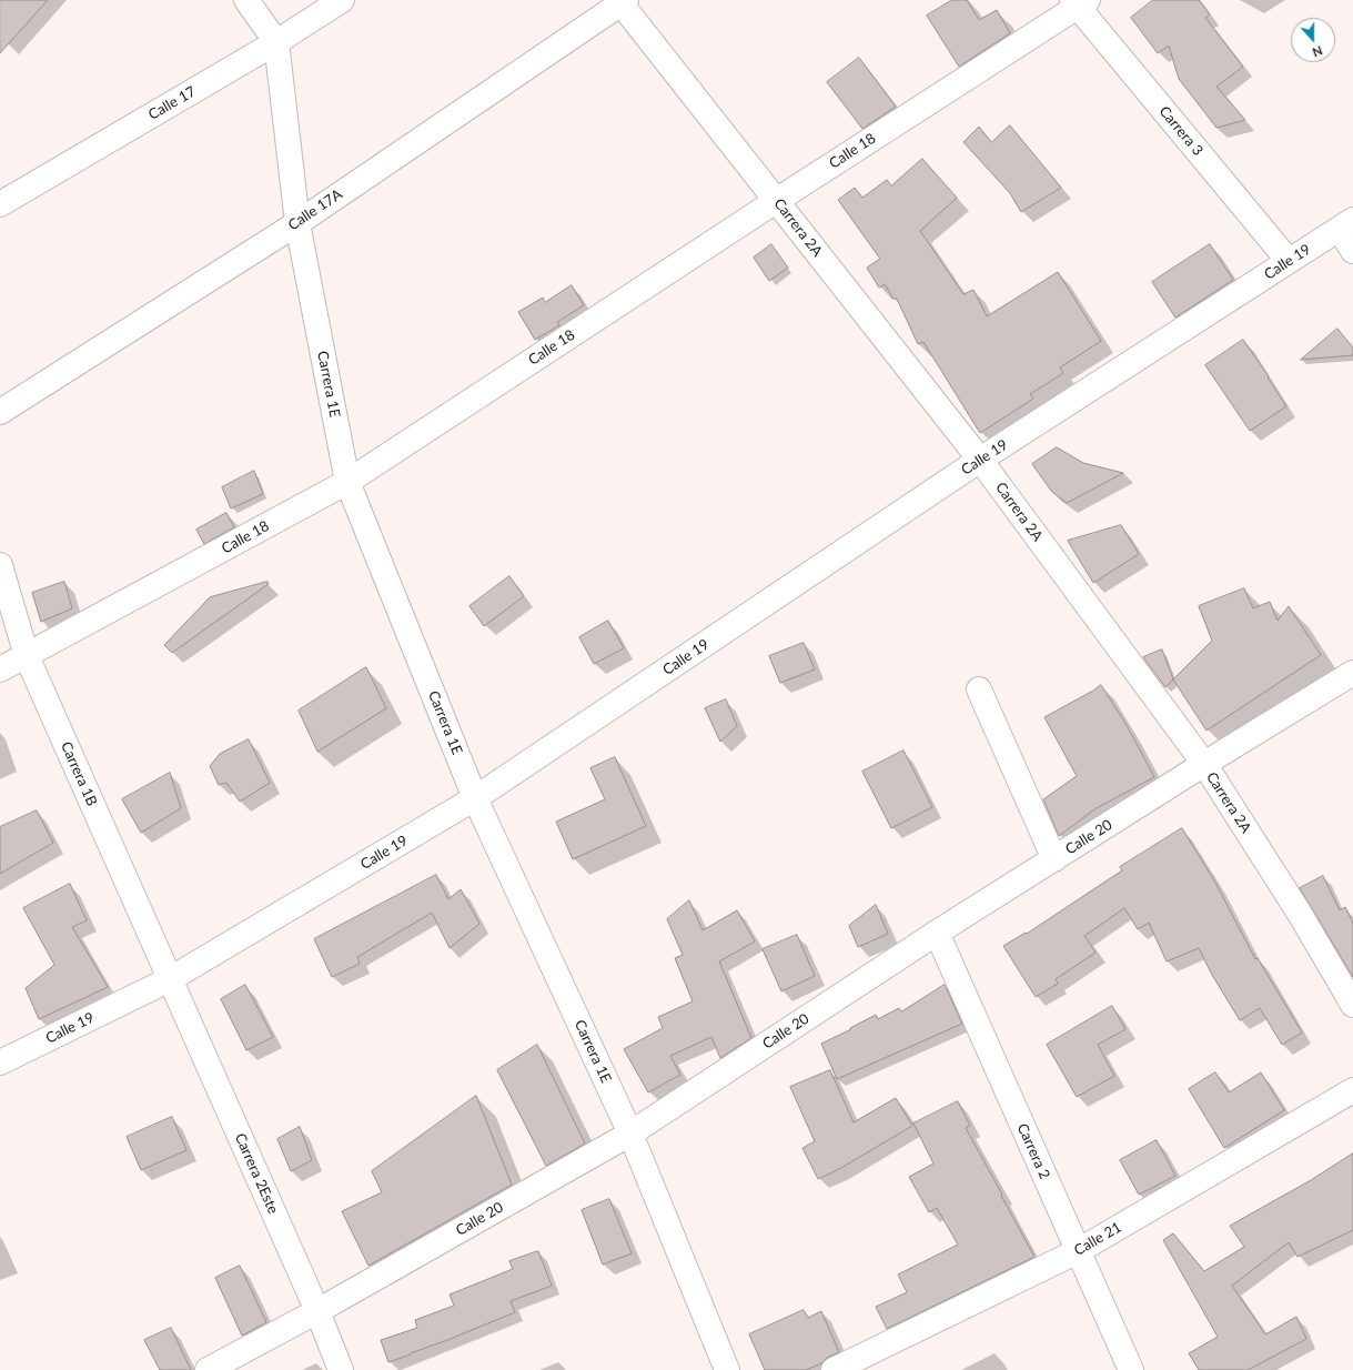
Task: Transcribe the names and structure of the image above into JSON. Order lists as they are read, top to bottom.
{
  "streets": {
    "street": [
      "Calle 17",
      "Carrera 3",
      "Calle 18",
      "Calle 17A",
      "Carrera 2A",
      "Calle 19",
      "Carrera 1E",
      "Carrera 1B",
      "Calle 20",
      "Carrera 2",
      "Carrera 2Este",
      "Calle 21"
    ]
  },
  "crossings": [
    ["Calle 17", "Carrera 1E"],
    ["Carrera 3", "Calle 18"],
    ["Carrera 3", "Calle 19"],
    ["Calle 18", "Carrera 2A"],
    ["Calle 18", "Carrera 1E"],
    ["Calle 18", "Carrera 1B"],
    ["Calle 17A", "Carrera 2A"],
    ["Calle 17A", "Carrera 1E"],
    ["Carrera 2A", "Calle 19"],
    ["Carrera 2A", "Calle 20"],
    ["Calle 19", "Carrera 1E"],
    ["Calle 19", "Carrera 1B"],
    ["Calle 19", "Carrera 2Este"],
    ["Carrera 1E", "Calle 20"],
    ["Carrera 1B", "Carrera 2Este"],
    ["Calle 20", "Carrera 2"],
    ["Calle 20", "Carrera 2Este"],
    ["Carrera 2", "Calle 21"]
  ],
  "north": "bottom"
}
